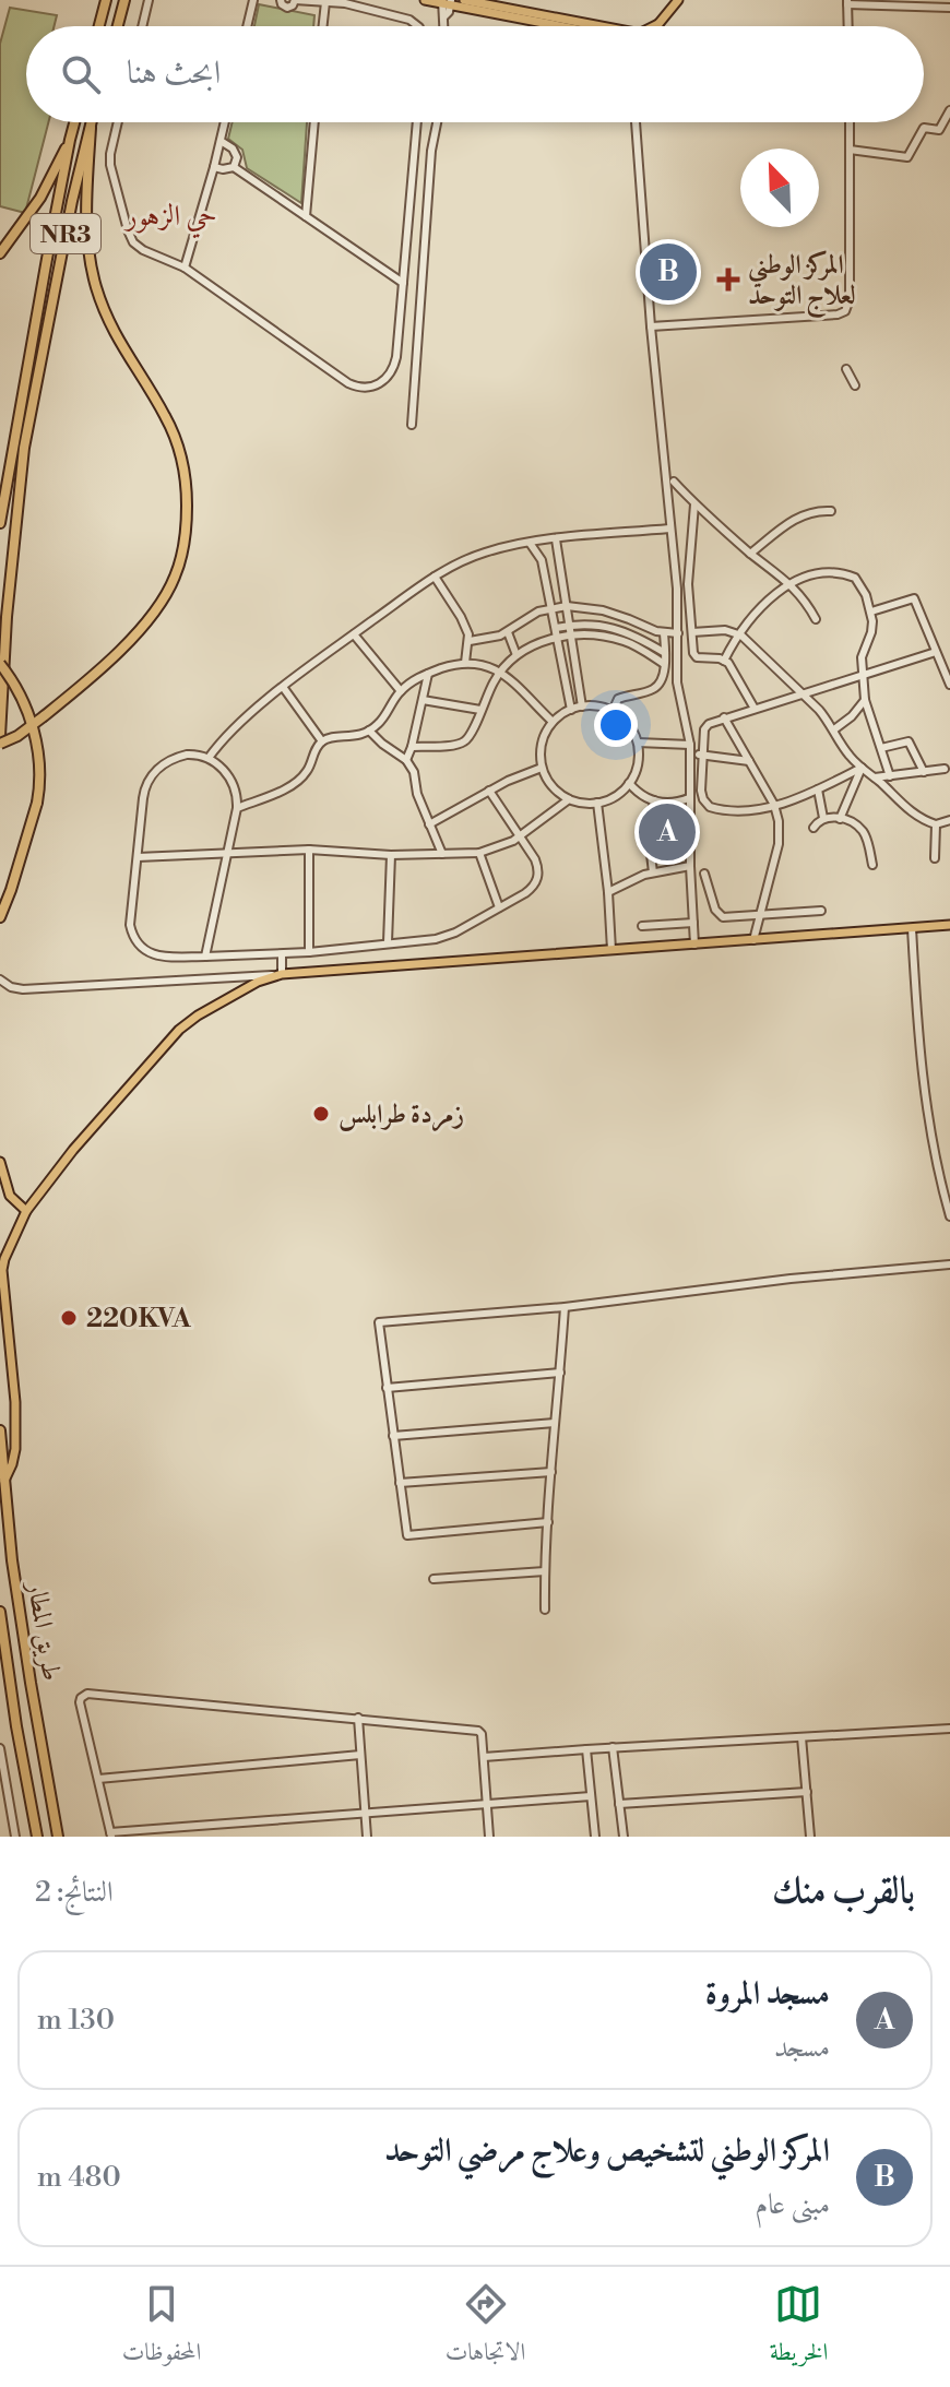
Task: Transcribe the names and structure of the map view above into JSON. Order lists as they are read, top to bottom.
{
  "streets": {
    "highway": ["NR3", "طريق المطار"]
  },
  "districts": ["حي الزهور"],
  "places": {
    "health": ["المركز الوطني لعلاج التوحد"],
    "other": ["زمردة طرابلس", "220KVA"]
  },
  "north": "top left",
  "page": {
    "search": "ابحث هنا",
    "pins": ["B", "A"],
    "heading": ["بالقرب منك", "النتائج: 2"],
    "list": [
      {
        "mark": "A",
        "name": "مسجد المروة",
        "note": "مسجد",
        "value": "130 m"
      },
      {
        "mark": "B",
        "name": "المركز الوطني لتشخيص وعلاج مرضي التوحد",
        "note": "مبنى عام",
        "value": "480 m"
      }
    ],
    "nav": ["الخريطة", "الاتجاهات", "المحفوظات"]
  }
}
